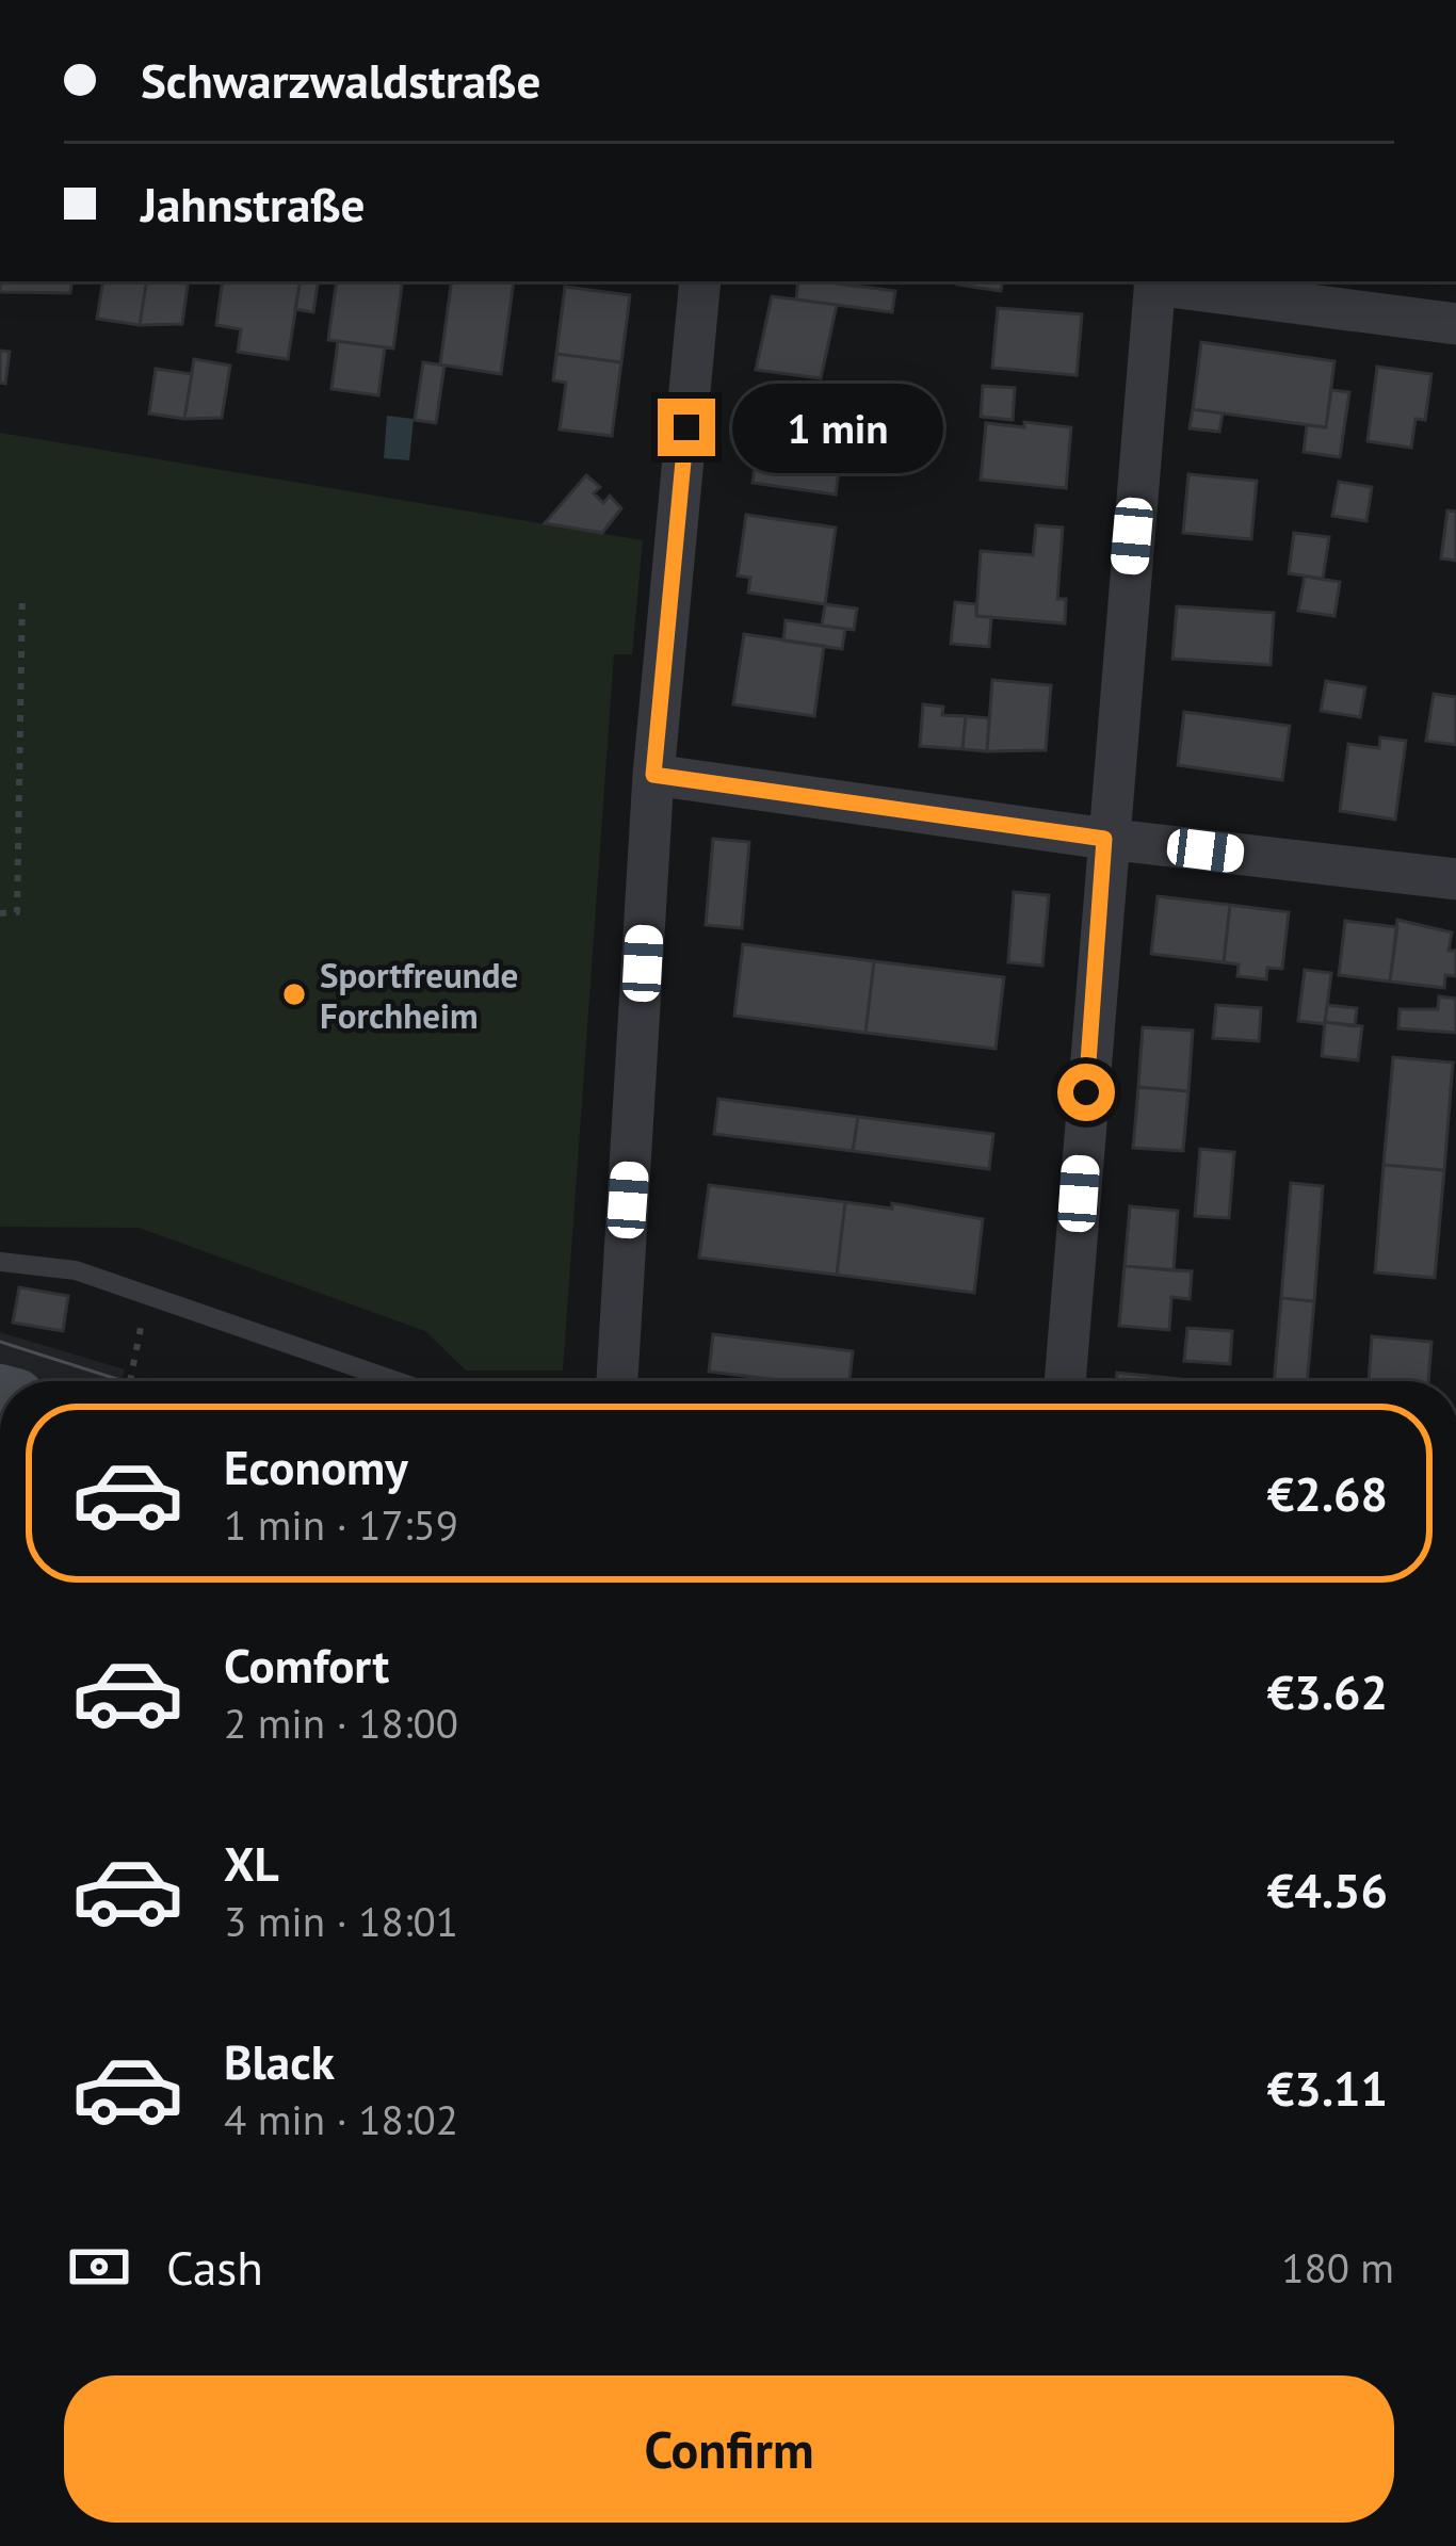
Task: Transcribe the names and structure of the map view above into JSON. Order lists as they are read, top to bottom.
{
  "places": ["Sportfreunde Forchheim"],
  "page": {
    "banner": ["Schwarzwaldstraße", "Jahnstraße"],
    "bubble": "1 min",
    "list": [
      {
        "name": "Economy",
        "note": "1 min · 17:59",
        "value": "€2.68"
      },
      {
        "name": "Comfort",
        "note": "2 min · 18:00",
        "value": "€3.62"
      },
      {
        "name": "XL",
        "note": "3 min · 18:01",
        "value": "€4.56"
      },
      {
        "name": "Black",
        "note": "4 min · 18:02",
        "value": "€3.11"
      }
    ],
    "pay": ["Cash", "180 m"],
    "buttons": "Confirm"
  }
}
